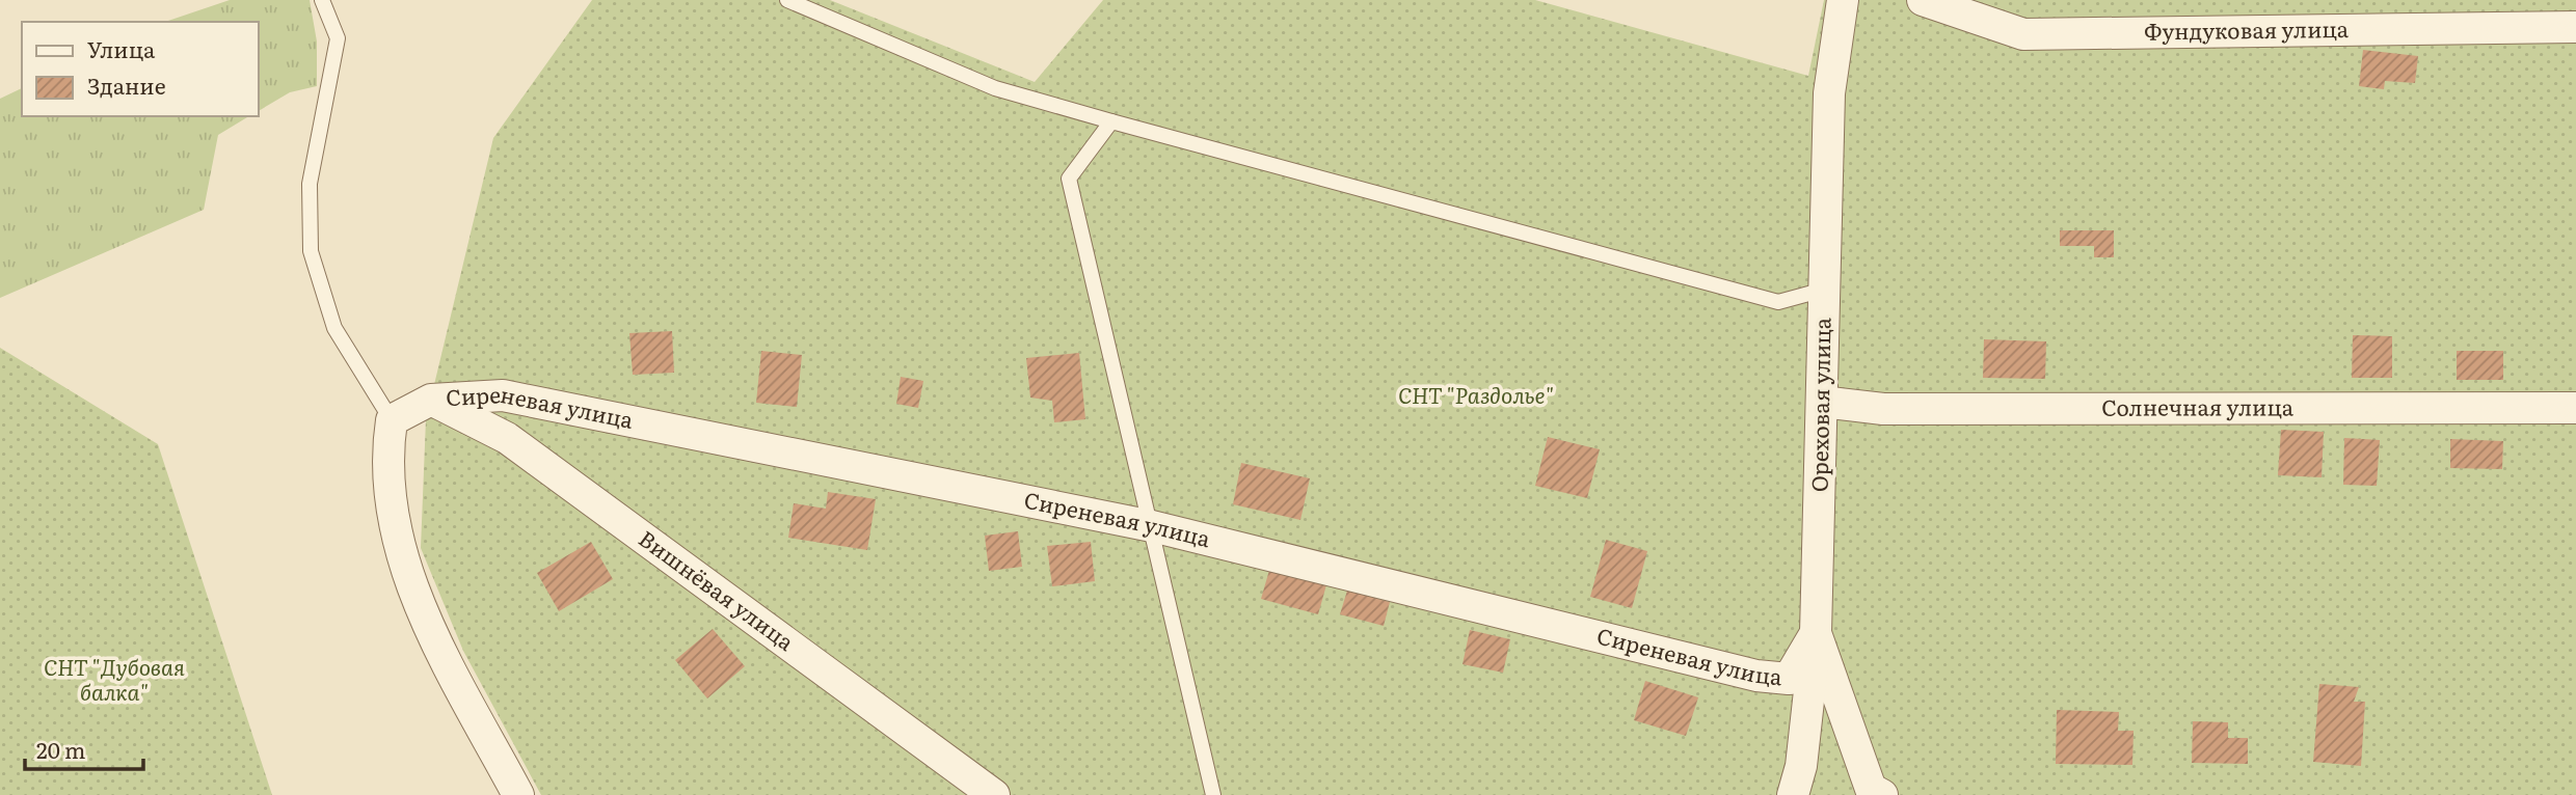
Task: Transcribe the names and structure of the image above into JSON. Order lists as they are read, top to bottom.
{
  "streets": {
    "street": [
      "Фундуковая улица",
      "Ореховая улица",
      "Солнечная улица",
      "Сиреневая улица",
      "Вишнёвая улица"
    ]
  },
  "crossings": [
    ["Ореховая улица", "Солнечная улица"],
    ["Ореховая улица", "Сиреневая улица"],
    ["Сиреневая улица", "Вишнёвая улица"]
  ],
  "parks": ["СНТ \"Раздолье\"", "СНТ \"Дубовая балка\""],
  "legend": ["Улица", "Здание"],
  "scale_bar": "20 m"
}
